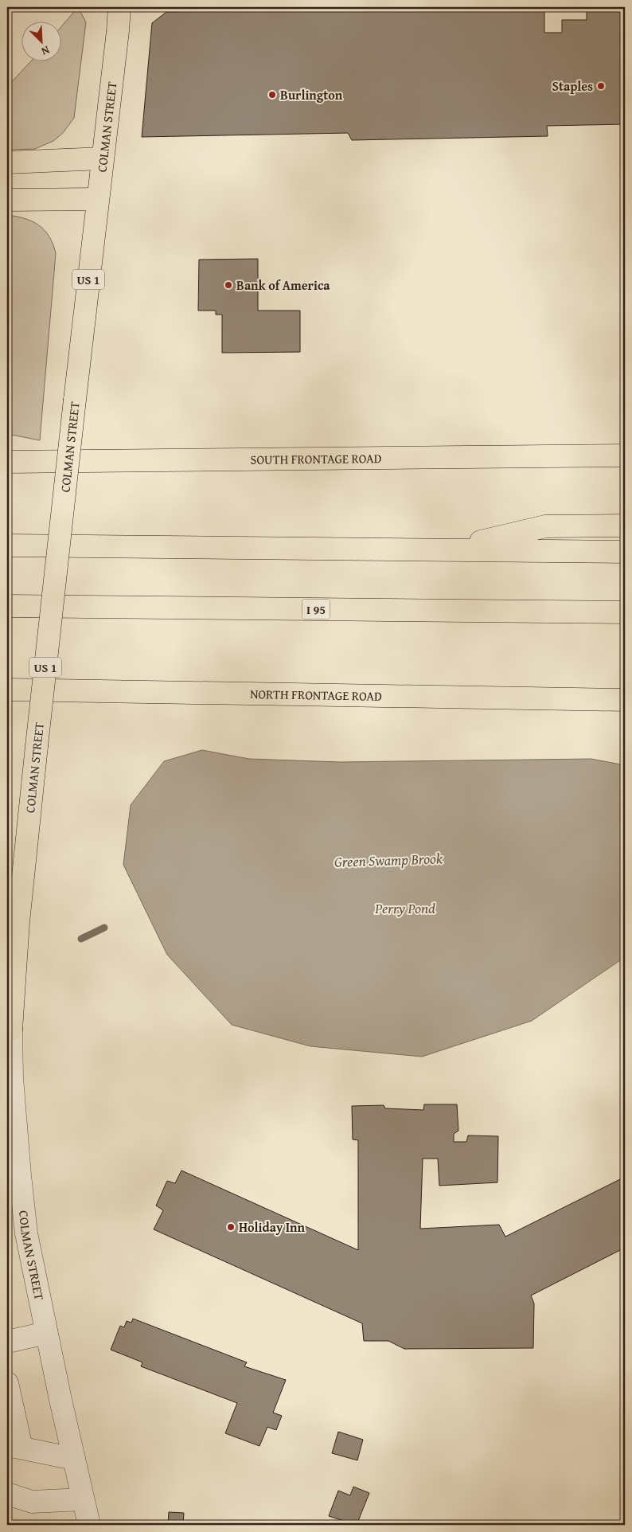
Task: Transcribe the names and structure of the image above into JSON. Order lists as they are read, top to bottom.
{
  "streets": {
    "main road": [
      "COLMAN STREET",
      "US 1",
      "SOUTH FRONTAGE ROAD",
      "I 95",
      "NORTH FRONTAGE ROAD"
    ]
  },
  "water": ["Green Swamp Brook", "Perry Pond"],
  "places": [
    "Staples",
    "Burlington",
    "Bank of America",
    "Holiday Inn"
  ],
  "north": "bottom right"
}
